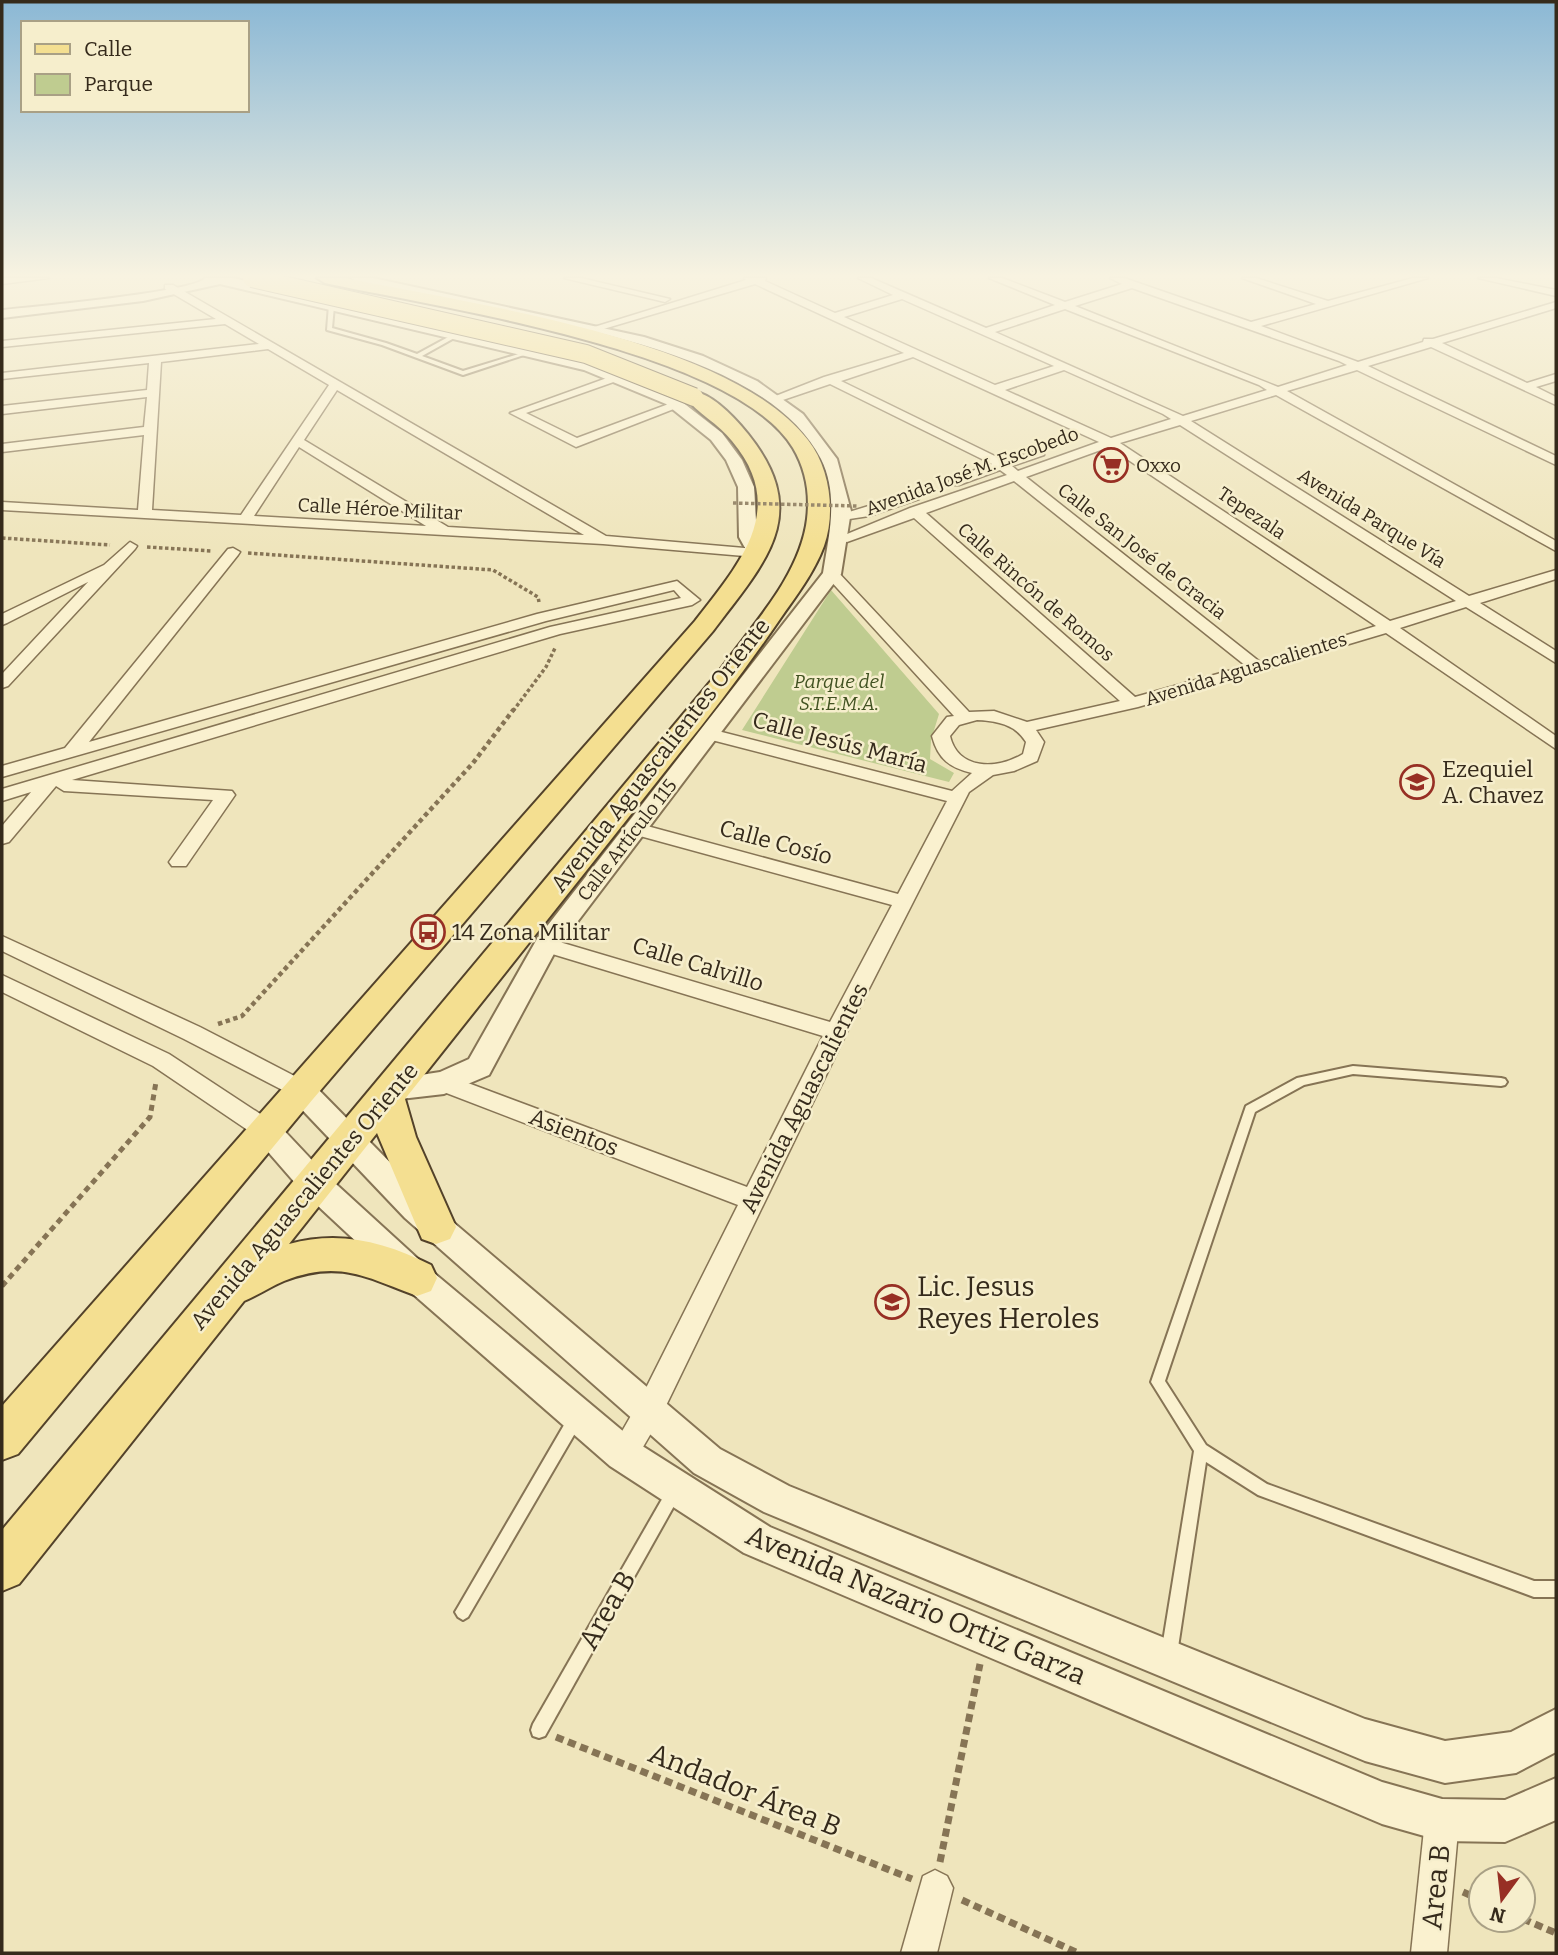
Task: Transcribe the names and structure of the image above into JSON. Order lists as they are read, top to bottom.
{
  "streets": {
    "main road": ["Avenida Aguascalientes Oriente"],
    "street": [
      "Avenida José M. Escobedo",
      "Calle Héroe Militar",
      "Tepezala",
      "Avenida Parque Vía",
      "Calle San José de Gracia",
      "Calle Rincón de Romos",
      "Avenida Aguascalientes",
      "Calle Jesús María",
      "Calle Artículo 115",
      "Calle Cosío",
      "Calle Calvillo",
      "Asientos",
      "Avenida Nazario Ortiz Garza",
      "Area B"
    ],
    "path": ["Andador Área B"]
  },
  "crossings": [
    ["Avenida José M. Escobedo", "Tepezala"],
    ["Avenida José M. Escobedo", "Avenida Parque Vía"],
    ["Avenida José M. Escobedo", "Calle San José de Gracia"],
    ["Avenida José M. Escobedo", "Calle Rincón de Romos"],
    ["Avenida José M. Escobedo", "Calle Artículo 115"],
    ["Calle Héroe Militar", "Avenida Aguascalientes Oriente"],
    ["Tepezala", "Avenida Aguascalientes"],
    ["Avenida Parque Vía", "Avenida Aguascalientes"],
    ["Calle San José de Gracia", "Avenida Aguascalientes"],
    ["Calle Rincón de Romos", "Avenida Aguascalientes"],
    ["Avenida Aguascalientes", "Calle Jesús María"],
    ["Avenida Aguascalientes", "Calle Cosío"],
    ["Avenida Aguascalientes", "Calle Calvillo"],
    ["Avenida Aguascalientes", "Asientos"],
    ["Avenida Aguascalientes", "Avenida Nazario Ortiz Garza"],
    ["Calle Jesús María", "Calle Artículo 115"],
    ["Avenida Aguascalientes Oriente", "Asientos"],
    ["Avenida Aguascalientes Oriente", "Avenida Nazario Ortiz Garza"],
    ["Calle Artículo 115", "Calle Cosío"],
    ["Calle Artículo 115", "Calle Calvillo"],
    ["Calle Artículo 115", "Asientos"],
    ["Avenida Nazario Ortiz Garza", "Area B"],
    ["Area B", "Andador Área B"]
  ],
  "parks": ["Parque del S.T.E.M.A."],
  "places": {
    "supermarket": ["Oxxo"],
    "school or university": ["Ezequiel A. Chavez", "Lic. Jesus Reyes Heroles"],
    "bus stop": ["14 Zona Militar"]
  },
  "legend": ["Calle", "Parque"],
  "north": "bottom"
}
